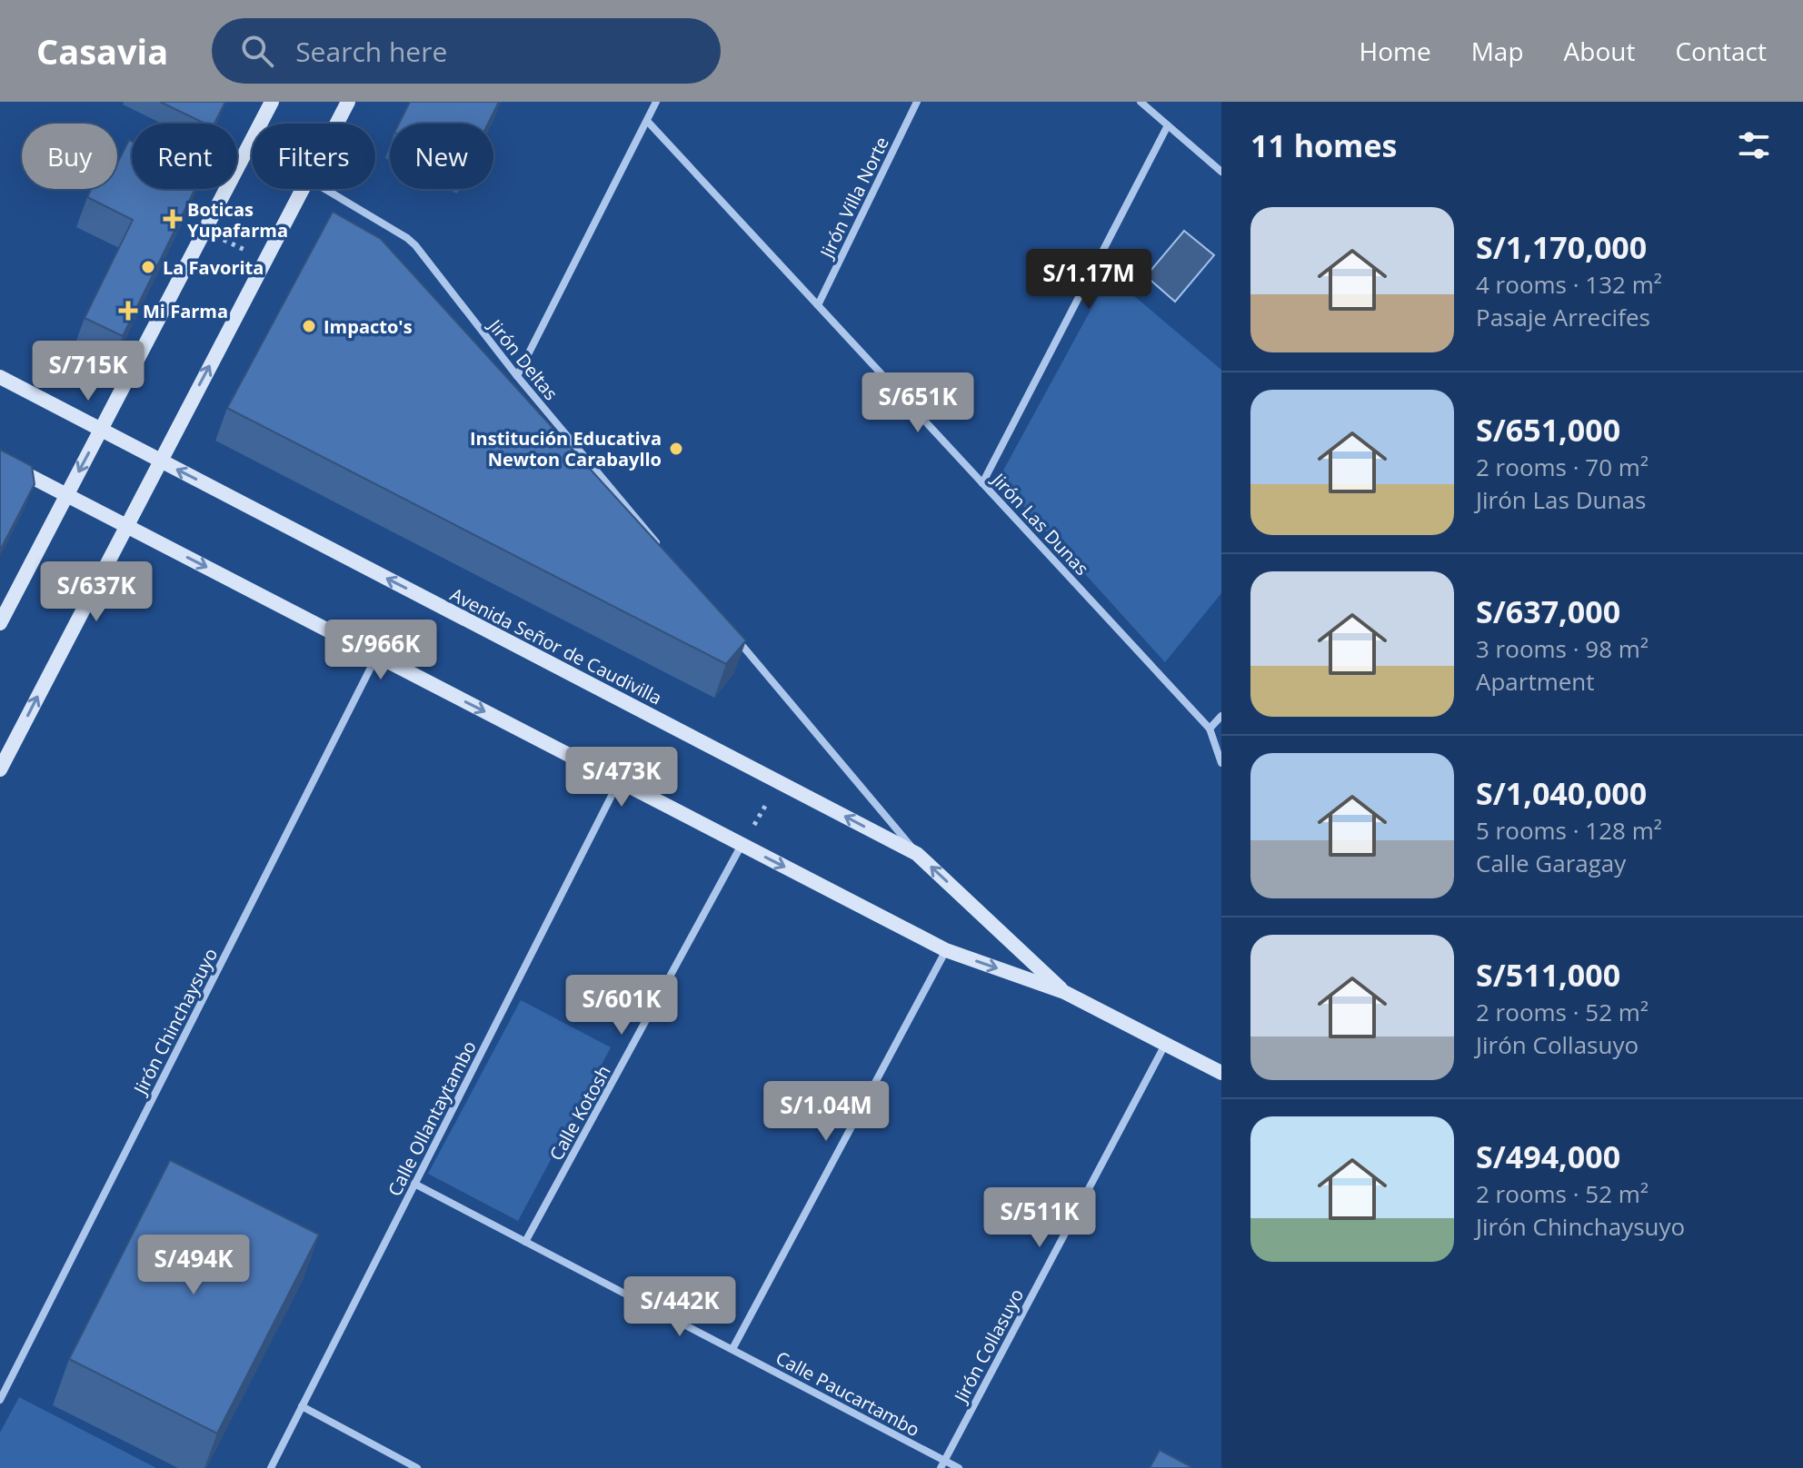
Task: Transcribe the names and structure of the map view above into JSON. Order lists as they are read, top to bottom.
{
  "streets": {
    "main road": ["Avenida Señor de Caudivilla"],
    "street": [
      "Jirón Villa Norte",
      "Jirón Deltas",
      "Jirón Las Dunas",
      "Jirón Chinchaysuyo",
      "Calle Kotosh",
      "Calle Ollantaytambo",
      "Jirón Collasuyo",
      "Calle Paucartambo"
    ]
  },
  "crossings": [
    ["Jirón Villa Norte", "Jirón Las Dunas"],
    ["Avenida Señor de Caudivilla", "Jirón Chinchaysuyo"],
    ["Avenida Señor de Caudivilla", "Calle Kotosh"],
    ["Avenida Señor de Caudivilla", "Calle Ollantaytambo"],
    ["Avenida Señor de Caudivilla", "Jirón Collasuyo"],
    ["Calle Kotosh", "Calle Paucartambo"],
    ["Calle Ollantaytambo", "Calle Paucartambo"],
    ["Jirón Collasuyo", "Calle Paucartambo"]
  ],
  "places": {
    "health": ["Boticas Yupafarma", "Mi Farma"],
    "other": ["La Favorita", "Impacto's", "Institución Educativa Newton Carabayllo"]
  },
  "page": {
    "header": "Casavia",
    "search": "Search here",
    "nav": [
      "Home",
      "Map",
      "About",
      "Contact"
    ],
    "heading": "11 homes",
    "chip": [
      "Buy",
      "Rent",
      "Filters",
      "New"
    ],
    "list": [
      {
        "name": "S/1,170,000",
        "note": "4 rooms · 132 m² · Pasaje Arrecifes"
      },
      {
        "name": "S/651,000",
        "note": "2 rooms · 70 m² · Jirón Las Dunas"
      },
      {
        "name": "S/637,000",
        "note": "3 rooms · 98 m² · Apartment"
      },
      {
        "name": "S/1,040,000",
        "note": "5 rooms · 128 m² · Calle Garagay"
      },
      {
        "name": "S/511,000",
        "note": "2 rooms · 52 m² · Jirón Collasuyo"
      },
      {
        "name": "S/494,000",
        "note": "2 rooms · 52 m² · Jirón Chinchaysuyo"
      }
    ],
    "price": [
      "S/1.17M",
      "S/715K",
      "S/651K",
      "S/637K",
      "S/966K",
      "S/473K",
      "S/601K",
      "S/1.04M",
      "S/511K",
      "S/494K",
      "S/442K"
    ]
  }
}
